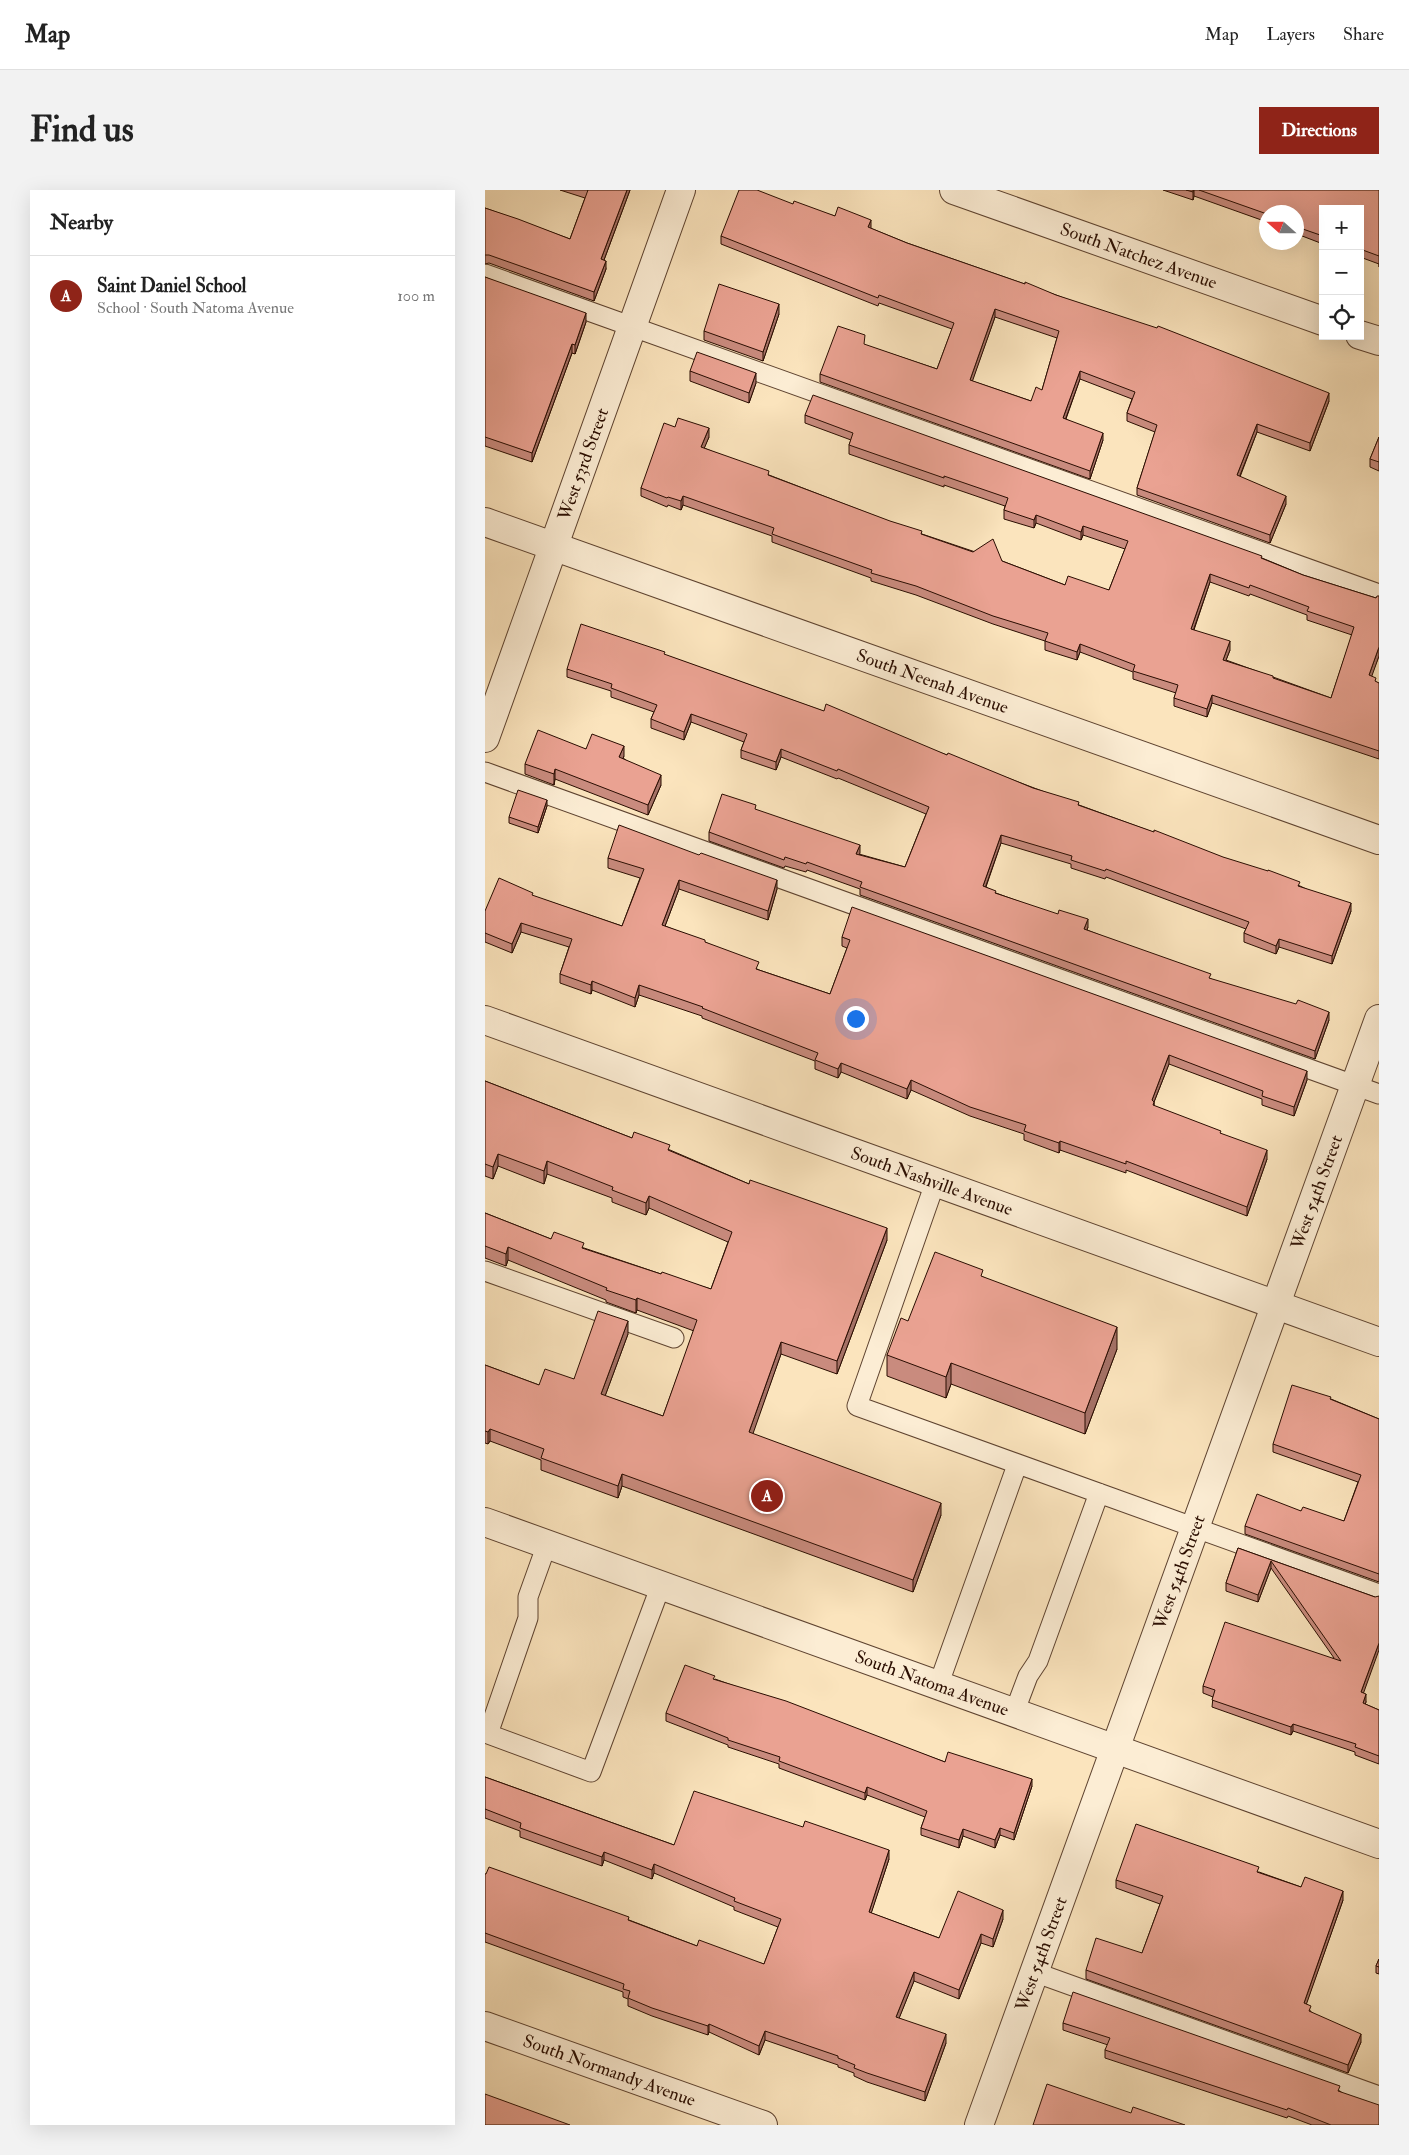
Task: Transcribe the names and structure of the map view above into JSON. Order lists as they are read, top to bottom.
{
  "streets": {
    "street": [
      "South Natchez Avenue",
      "West 53rd Street",
      "South Neenah Avenue",
      "South Nashville Avenue",
      "West 54th Street",
      "South Natoma Avenue",
      "South Normandy Avenue"
    ]
  },
  "crossings": [
    ["West 53rd Street", "South Neenah Avenue"],
    ["South Nashville Avenue", "West 54th Street"],
    ["West 54th Street", "South Natoma Avenue"]
  ],
  "north": "left",
  "page": {
    "header": "Map",
    "nav": ["Map", "Layers", "Share"],
    "buttons": "Directions",
    "title": "Find us",
    "heading": "Nearby",
    "map_buttons": ["+", "−"],
    "list": [
      {
        "mark": "A",
        "name": "Saint Daniel School",
        "note": "School · South Natoma Avenue",
        "value": "100 m"
      }
    ],
    "pins": "A"
  }
}
